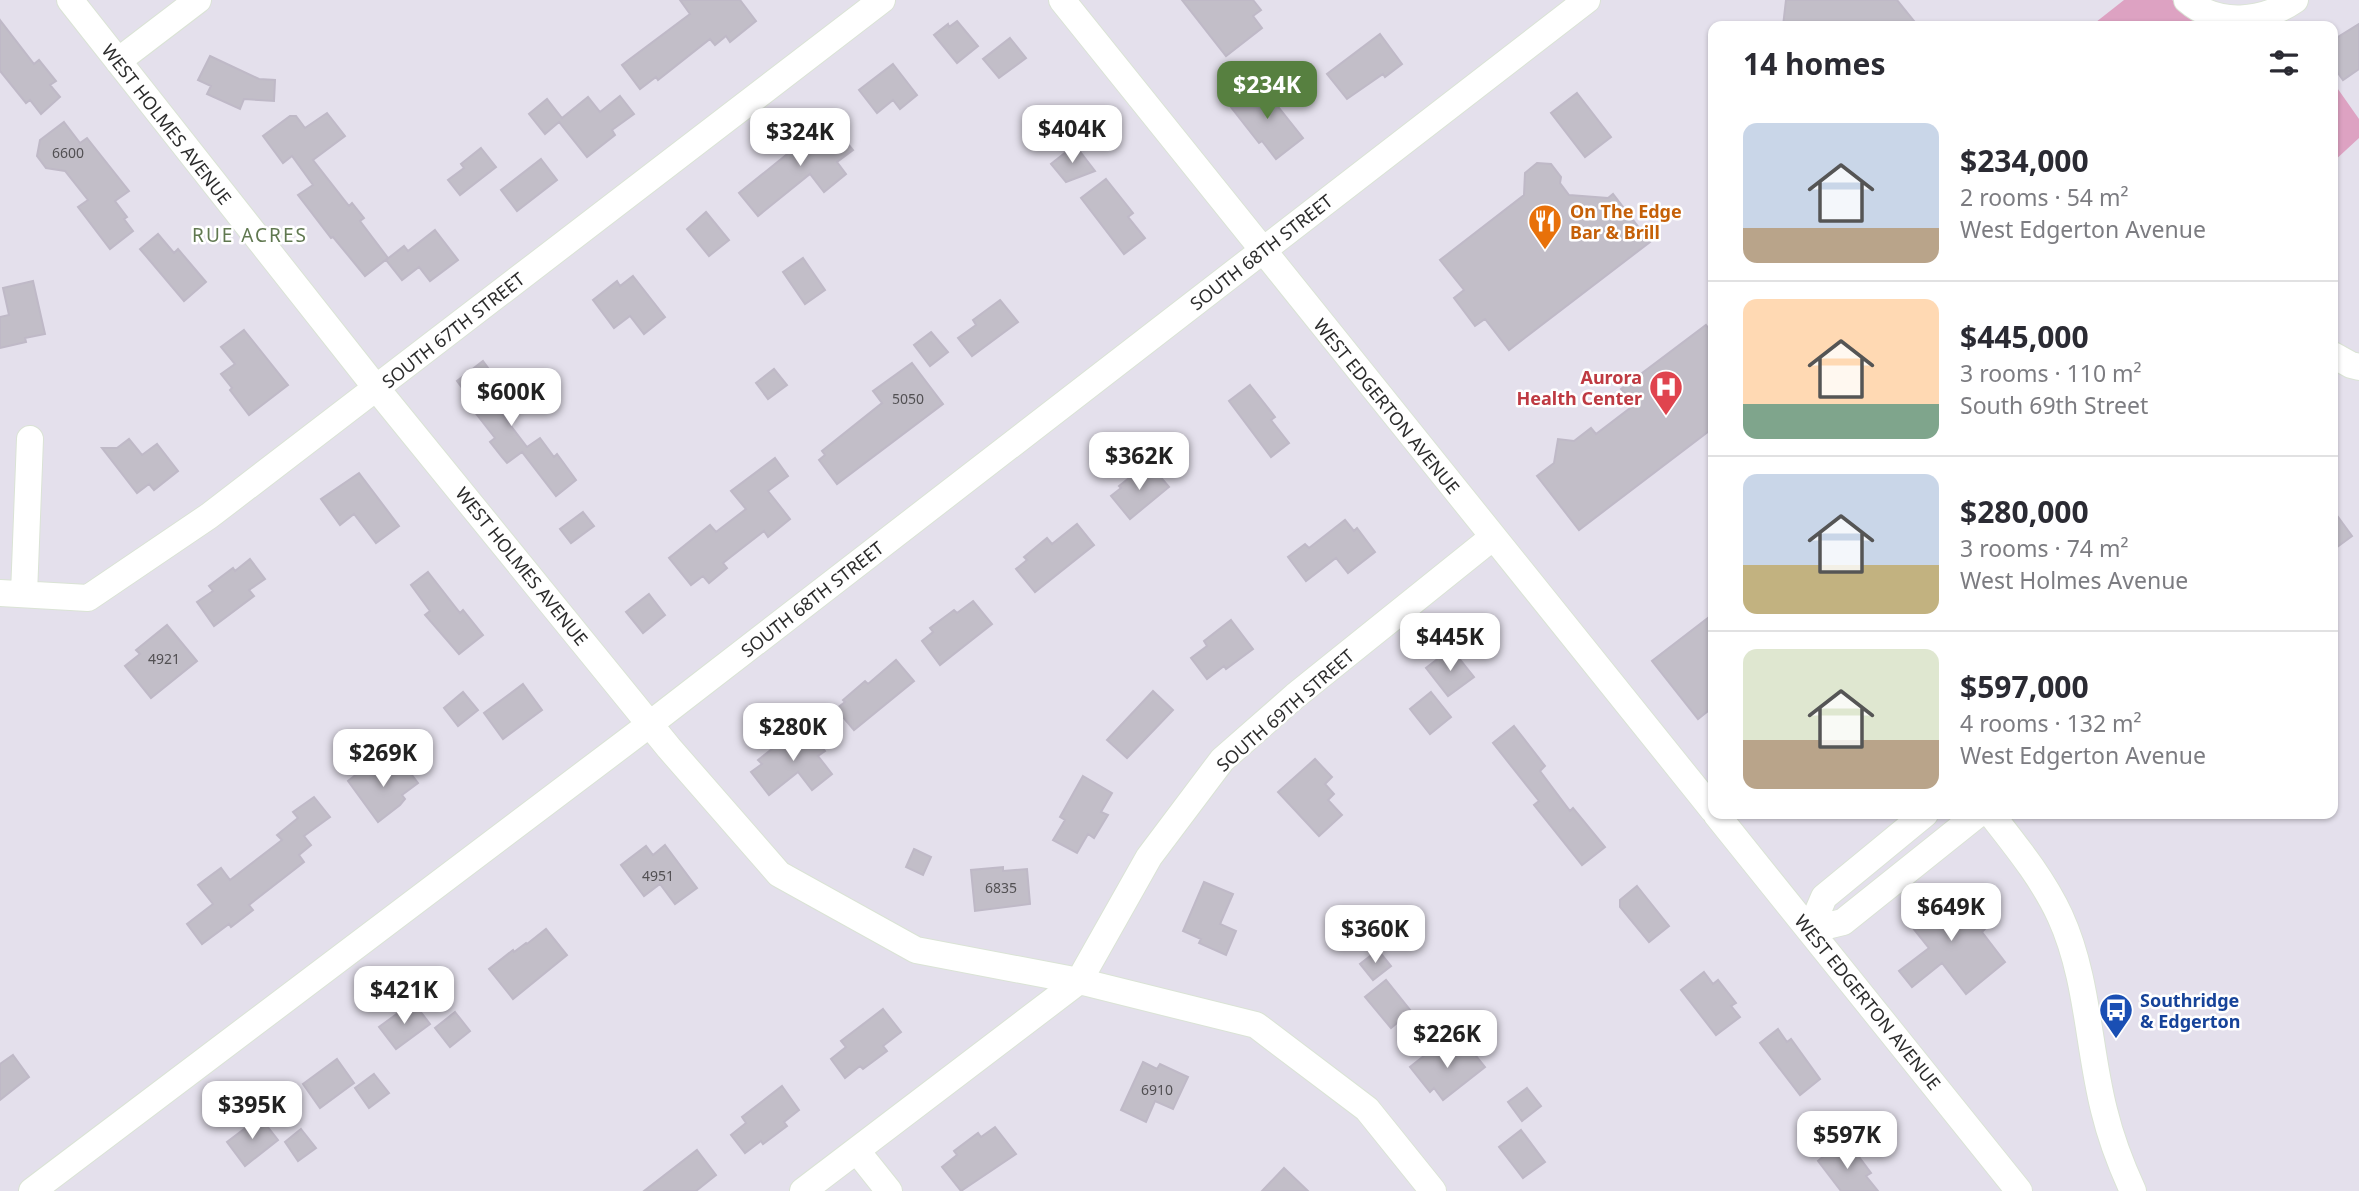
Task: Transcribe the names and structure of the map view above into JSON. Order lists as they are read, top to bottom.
{
  "streets": {
    "street": [
      "WEST HOLMES AVENUE",
      "SOUTH 68TH STREET",
      "SOUTH 67TH STREET",
      "WEST EDGERTON AVENUE",
      "SOUTH 69TH STREET"
    ]
  },
  "crossings": [
    ["WEST HOLMES AVENUE", "SOUTH 68TH STREET"],
    ["WEST HOLMES AVENUE", "SOUTH 67TH STREET"],
    ["WEST HOLMES AVENUE", "SOUTH 69TH STREET"],
    ["SOUTH 68TH STREET", "WEST EDGERTON AVENUE"],
    ["WEST EDGERTON AVENUE", "SOUTH 69TH STREET"]
  ],
  "districts": ["RUE ACRES"],
  "places": {
    "restaurant": ["On The Edge Bar & Brill"],
    "hospital": ["Aurora Health Center"],
    "bus stop": ["Southridge & Edgerton"]
  },
  "house_numbers": [
    "6600",
    "5050",
    "4921",
    "4951",
    "6835",
    "6910"
  ],
  "page": {
    "heading": "14 homes",
    "price": [
      "$234K",
      "$404K",
      "$324K",
      "$600K",
      "$362K",
      "$445K",
      "$280K",
      "$269K",
      "$649K",
      "$360K",
      "$421K",
      "$226K",
      "$395K",
      "$597K"
    ],
    "list": [
      {
        "name": "$234,000",
        "note": "2 rooms · 54 m² · West Edgerton Avenue"
      },
      {
        "name": "$445,000",
        "note": "3 rooms · 110 m² · South 69th Street"
      },
      {
        "name": "$280,000",
        "note": "3 rooms · 74 m² · West Holmes Avenue"
      },
      {
        "name": "$597,000",
        "note": "4 rooms · 132 m² · West Edgerton Avenue"
      }
    ]
  }
}
